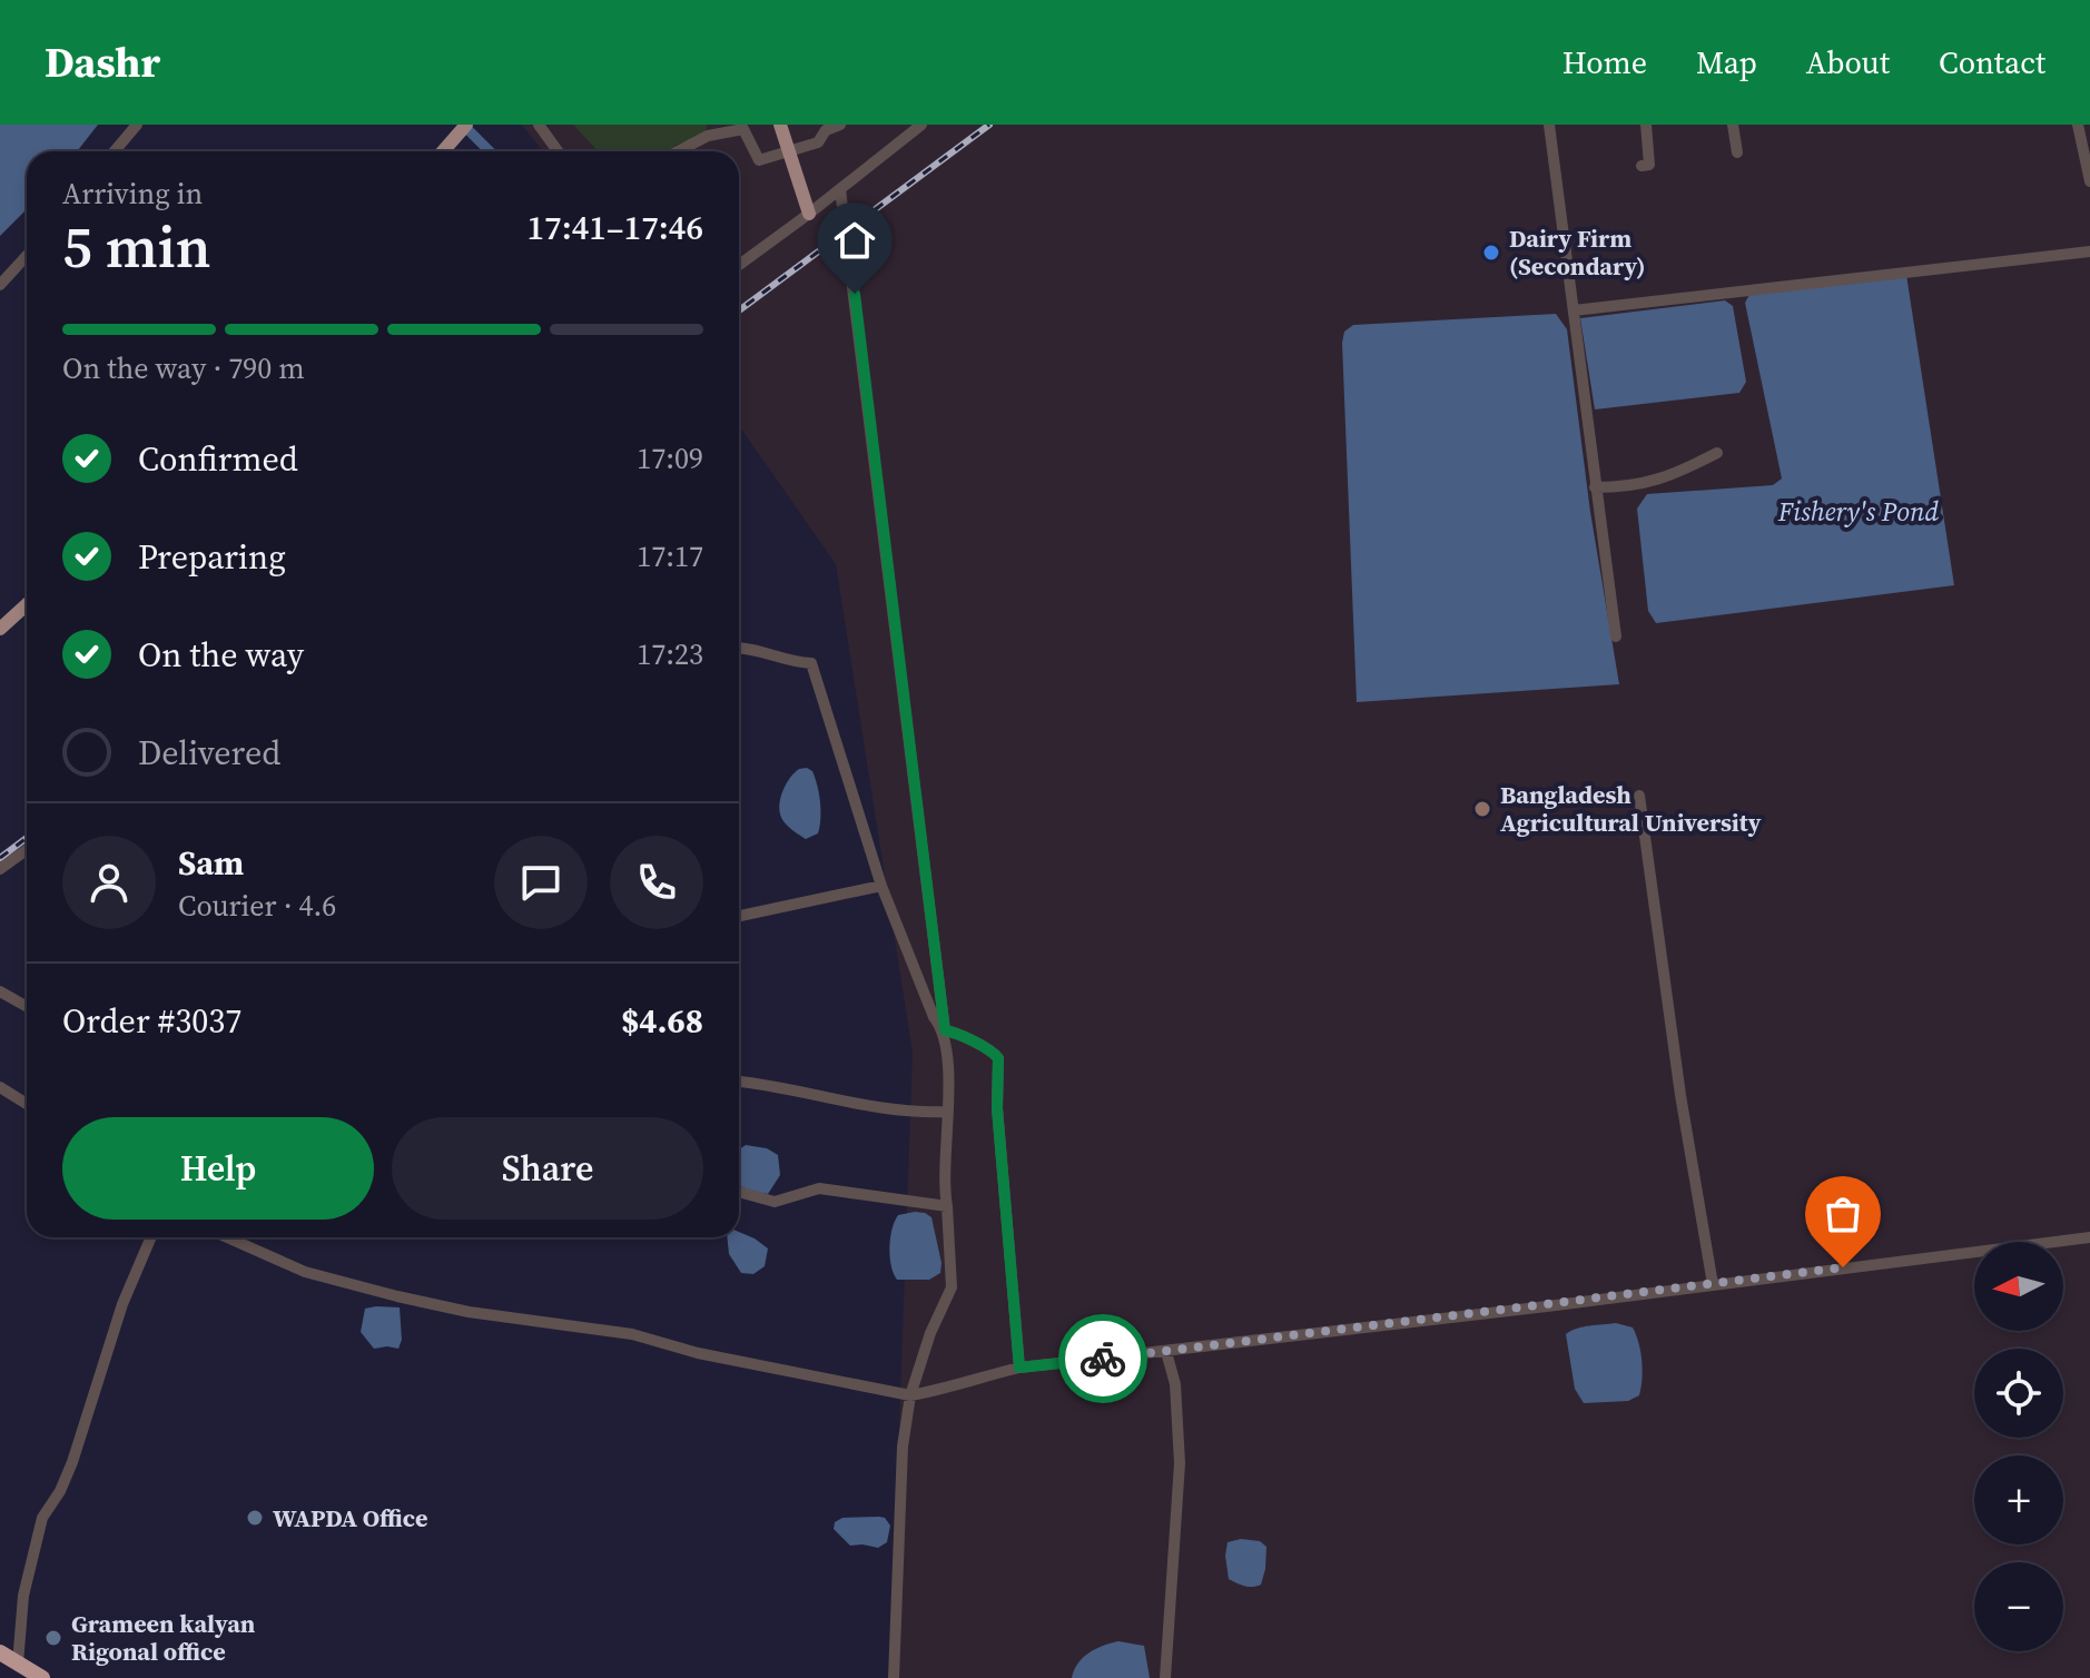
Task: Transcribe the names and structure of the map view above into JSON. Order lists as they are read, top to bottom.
{
  "water": ["Fishery's Pond"],
  "places": [
    "Dairy Firm (Secondary)",
    "Bangladesh Agricultural University",
    "WAPDA Office",
    "Grameen kalyan Rigonal office"
  ],
  "north": "left",
  "page": {
    "header": "Dashr",
    "nav": [
      "Home",
      "Map",
      "About",
      "Contact"
    ],
    "heading": ["5 min", "Arriving in", "17:41–17:46"],
    "panel": [
      "Sam",
      "Courier · 4.6",
      "Order #3037",
      "$4.68"
    ],
    "bar": "On the way · 790 m",
    "list": [
      ["Confirmed", "17:09"],
      ["Preparing", "17:17"],
      ["On the way", "17:23"],
      "Delivered"
    ],
    "buttons": ["Help", "Share"],
    "map_buttons": ["+", "−"]
  }
}
